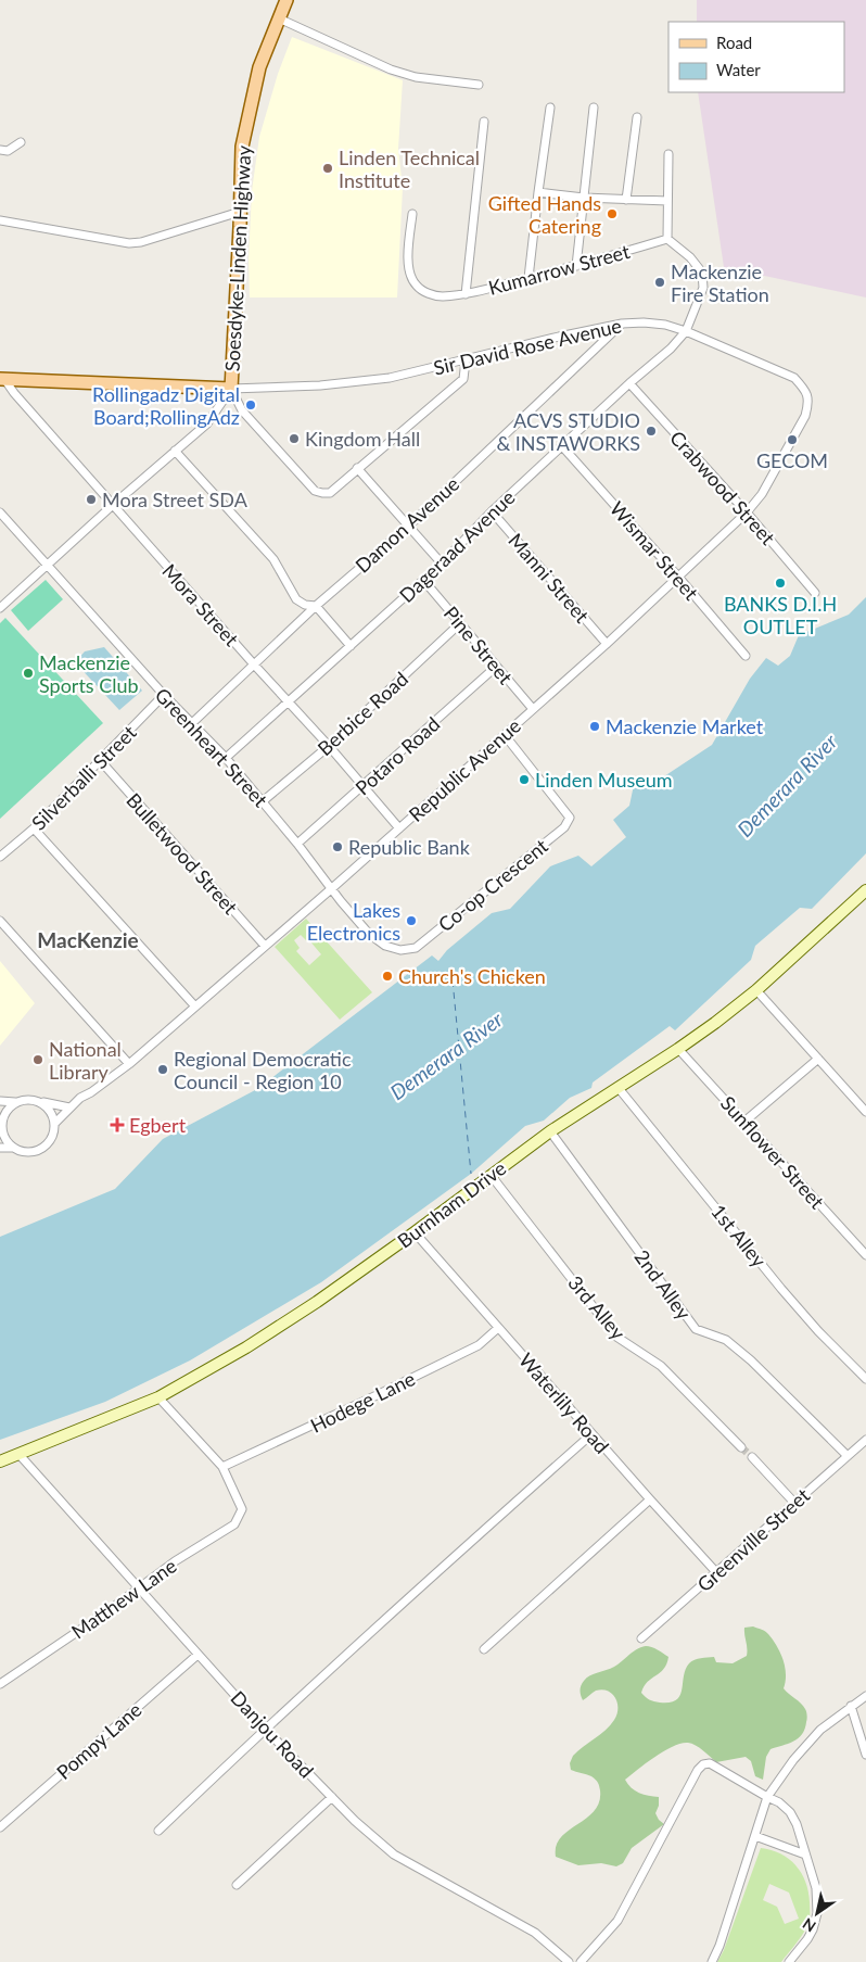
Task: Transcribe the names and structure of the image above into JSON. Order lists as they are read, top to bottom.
{
  "streets": {
    "main road": ["Soesdyke-Linden Highway"],
    "street": [
      "Kumarrow Street",
      "Sir David Rose Avenue",
      "Crabwood Street",
      "Damon Avenue",
      "Dageraad Avenue",
      "Wismar Street",
      "Manni Street",
      "Mora Street",
      "Pine Street",
      "Berbice Road",
      "Greenheart Street",
      "Potaro Road",
      "Republic Avenue",
      "Silverballi Street",
      "Bulletwood Street",
      "Co-op Crescent",
      "Sunflower Street",
      "Burnham Drive",
      "1st Alley",
      "2nd Alley",
      "3rd Alley",
      "Hodege Lane",
      "Waterlily Road",
      "Greenville Street",
      "Matthew Lane",
      "Danjou Road",
      "Pompy Lane"
    ]
  },
  "crossings": [
    ["Soesdyke-Linden Highway", "Sir David Rose Avenue"],
    ["Soesdyke-Linden Highway", "Mora Street"],
    ["Sir David Rose Avenue", "Damon Avenue"],
    ["Sir David Rose Avenue", "Dageraad Avenue"],
    ["Sir David Rose Avenue", "Republic Avenue"],
    ["Crabwood Street", "Dageraad Avenue"],
    ["Crabwood Street", "Republic Avenue"],
    ["Damon Avenue", "Mora Street"],
    ["Damon Avenue", "Greenheart Street"],
    ["Dageraad Avenue", "Wismar Street"],
    ["Dageraad Avenue", "Manni Street"],
    ["Dageraad Avenue", "Mora Street"],
    ["Dageraad Avenue", "Pine Street"],
    ["Dageraad Avenue", "Greenheart Street"],
    ["Wismar Street", "Republic Avenue"],
    ["Manni Street", "Republic Avenue"],
    ["Mora Street", "Berbice Road"],
    ["Mora Street", "Potaro Road"],
    ["Mora Street", "Republic Avenue"],
    ["Pine Street", "Berbice Road"],
    ["Pine Street", "Potaro Road"],
    ["Pine Street", "Republic Avenue"],
    ["Berbice Road", "Greenheart Street"],
    ["Greenheart Street", "Potaro Road"],
    ["Greenheart Street", "Republic Avenue"],
    ["Greenheart Street", "Silverballi Street"],
    ["Greenheart Street", "Co-op Crescent"],
    ["Republic Avenue", "Bulletwood Street"],
    ["Republic Avenue", "Co-op Crescent"],
    ["Silverballi Street", "Bulletwood Street"],
    ["Sunflower Street", "Burnham Drive"],
    ["Burnham Drive", "1st Alley"],
    ["Burnham Drive", "2nd Alley"],
    ["Burnham Drive", "3rd Alley"],
    ["Burnham Drive", "Waterlily Road"],
    ["Burnham Drive", "Danjou Road"],
    ["2nd Alley", "Greenville Street"],
    ["Hodege Lane", "Waterlily Road"],
    ["Hodege Lane", "Matthew Lane"],
    ["Waterlily Road", "Greenville Street"],
    ["Matthew Lane", "Danjou Road"],
    ["Danjou Road", "Pompy Lane"]
  ],
  "districts": ["MacKenzie"],
  "water": ["Demerara River"],
  "places": {
    "other": [
      "Linden Technical Institute",
      "Gifted Hands Catering",
      "Mackenzie Fire Station",
      "Rollingadz Digital Board;RollingAdz",
      "ACVS STUDIO & INSTAWORKS",
      "Kingdom Hall",
      "GECOM",
      "Mora Street SDA",
      "BANKS D.I.H OUTLET",
      "Mackenzie Sports Club",
      "Mackenzie Market",
      "Linden Museum",
      "Republic Bank",
      "Lakes Electronics",
      "Church's Chicken",
      "National Library",
      "Regional Democratic Council - Region 10"
    ],
    "health": ["Egbert"]
  },
  "legend": ["Road", "Water"],
  "north": "bottom left"
}
